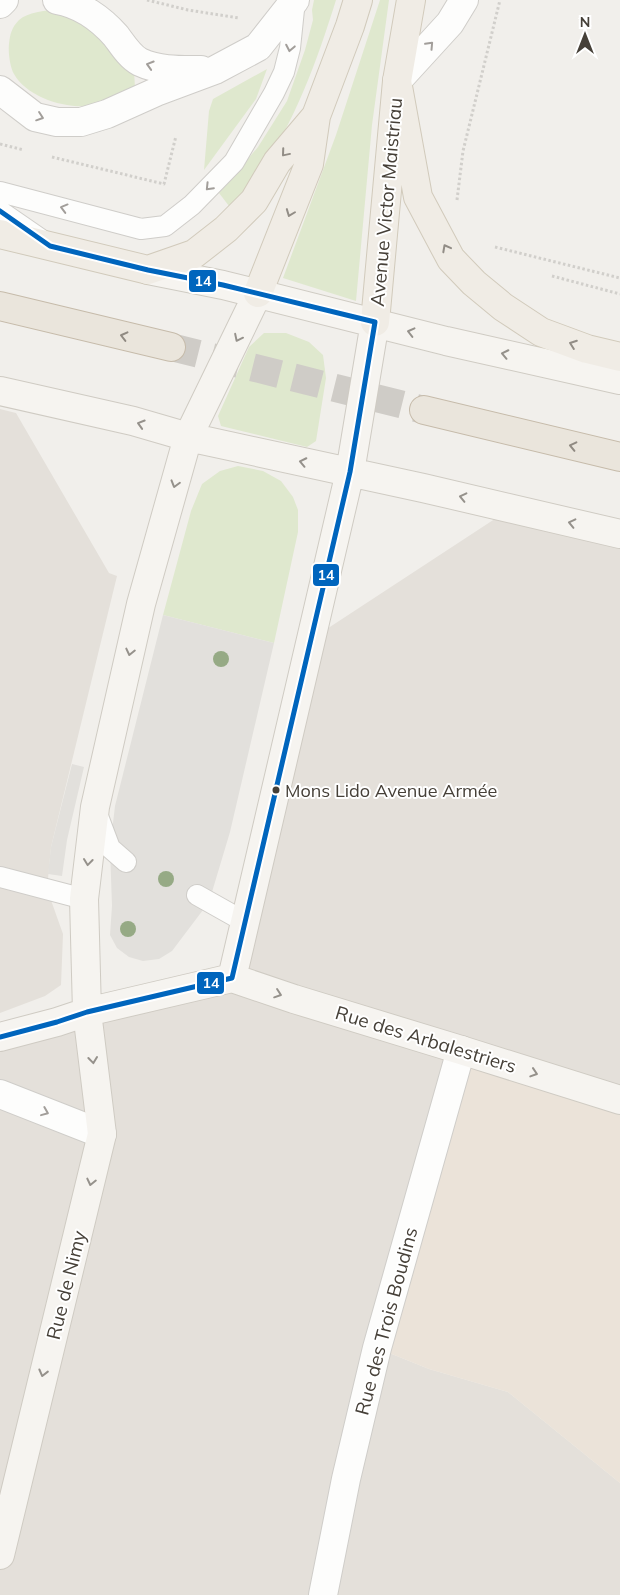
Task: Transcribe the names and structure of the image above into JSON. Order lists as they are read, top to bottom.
{
  "streets": {
    "main road": ["Avenue Victor Maistriau"],
    "street": ["Rue des Arbalestriers", "Rue de Nimy", "Rue des Trois Boudins"]
  },
  "crossings": [
    ["Rue des Arbalestriers", "Rue des Trois Boudins"]
  ],
  "one_way": ["Rue des Arbalestriers"],
  "places": ["Mons Lido Avenue Armée"],
  "lines": ["transit line 14"],
  "north": "top"
}
